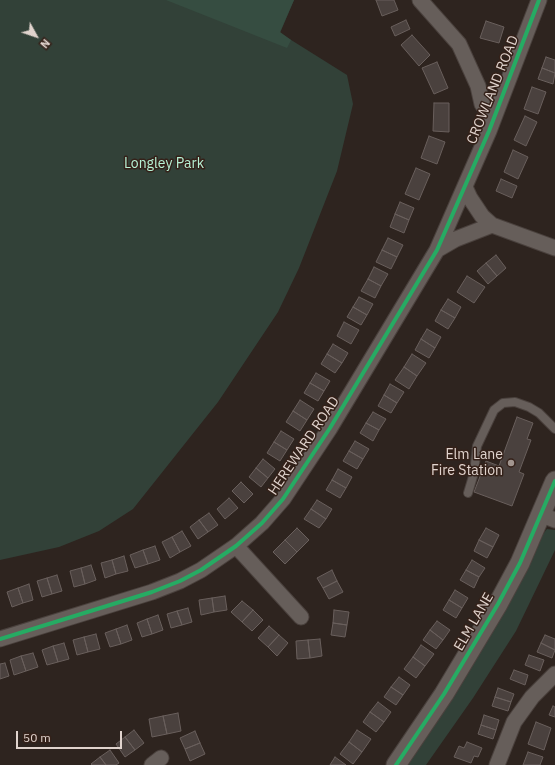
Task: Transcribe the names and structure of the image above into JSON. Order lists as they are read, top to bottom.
{
  "streets": {
    "street": ["CROWLAND ROAD", "HEREWARD ROAD", "ELM LANE"]
  },
  "crossings": [
    ["CROWLAND ROAD", "HEREWARD ROAD"]
  ],
  "parks": ["Longley Park"],
  "places": ["Elm Lane Fire Station"],
  "scale_bar": "50 m",
  "north": "bottom right"
}
